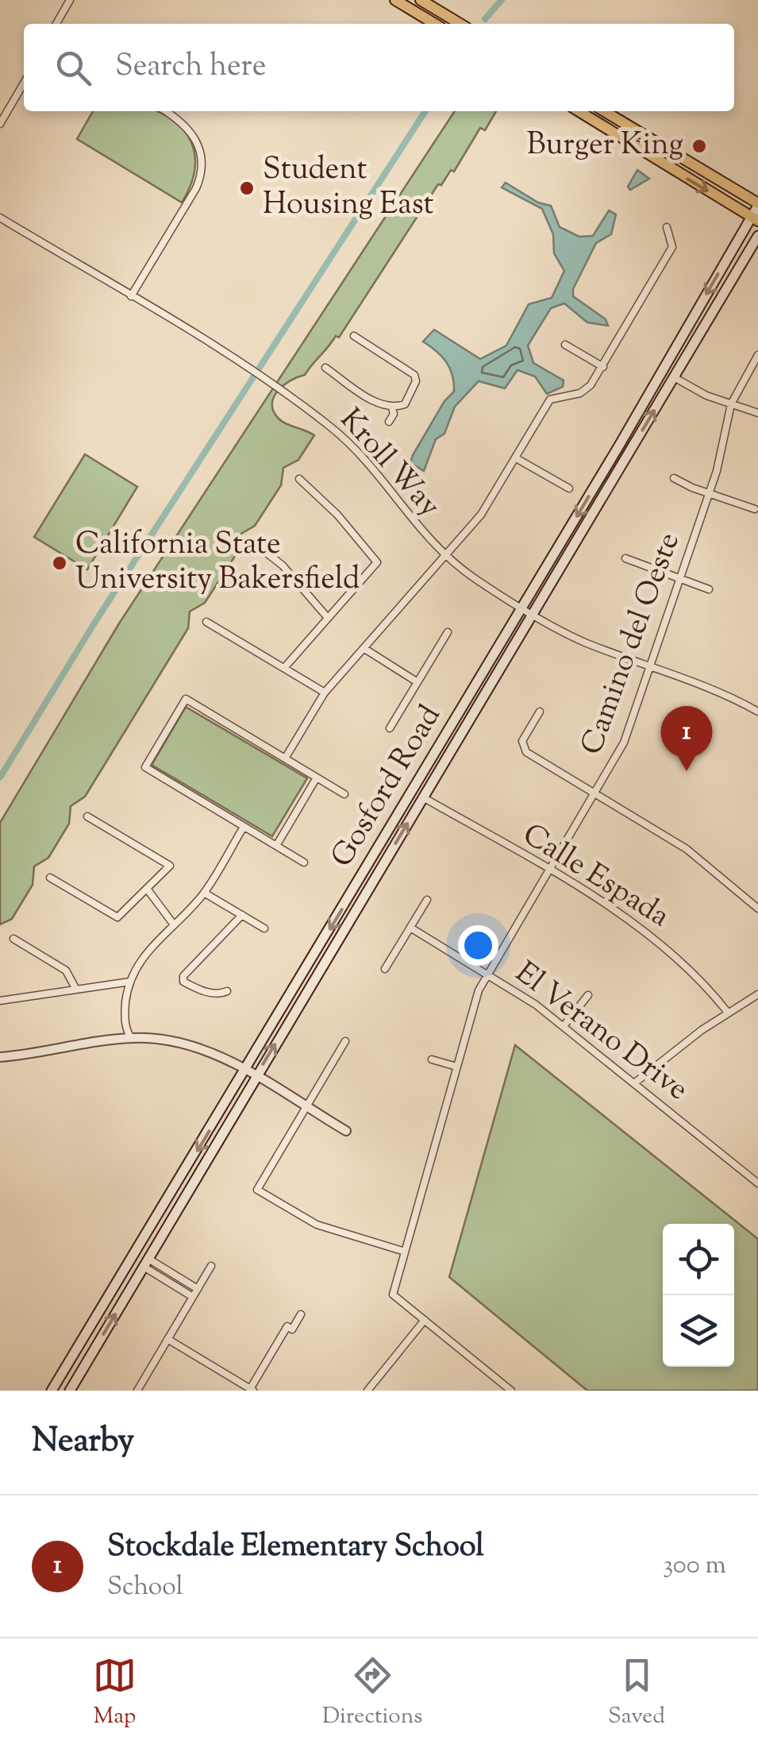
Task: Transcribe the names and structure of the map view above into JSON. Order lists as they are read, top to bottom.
{
  "streets": {
    "main road": ["Gosford Road"],
    "street": [
      "Kroll Way",
      "Camino del Oeste",
      "Calle Espada",
      "El Verano Drive"
    ]
  },
  "crossings": [
    ["Kroll Way", "Camino del Oeste"],
    ["Kroll Way", "Gosford Road"],
    ["Camino del Oeste", "Calle Espada"],
    ["Camino del Oeste", "El Verano Drive"],
    ["Gosford Road", "Calle Espada"]
  ],
  "places": ["Burger King", "Student Housing East", "California State University Bakersfield"],
  "page": {
    "search": "Search here",
    "pins": "1",
    "heading": "Nearby",
    "list": [
      {
        "mark": "1",
        "name": "Stockdale Elementary School",
        "note": "School",
        "value": "300 m"
      }
    ],
    "nav": ["Map", "Directions", "Saved"]
  }
}
